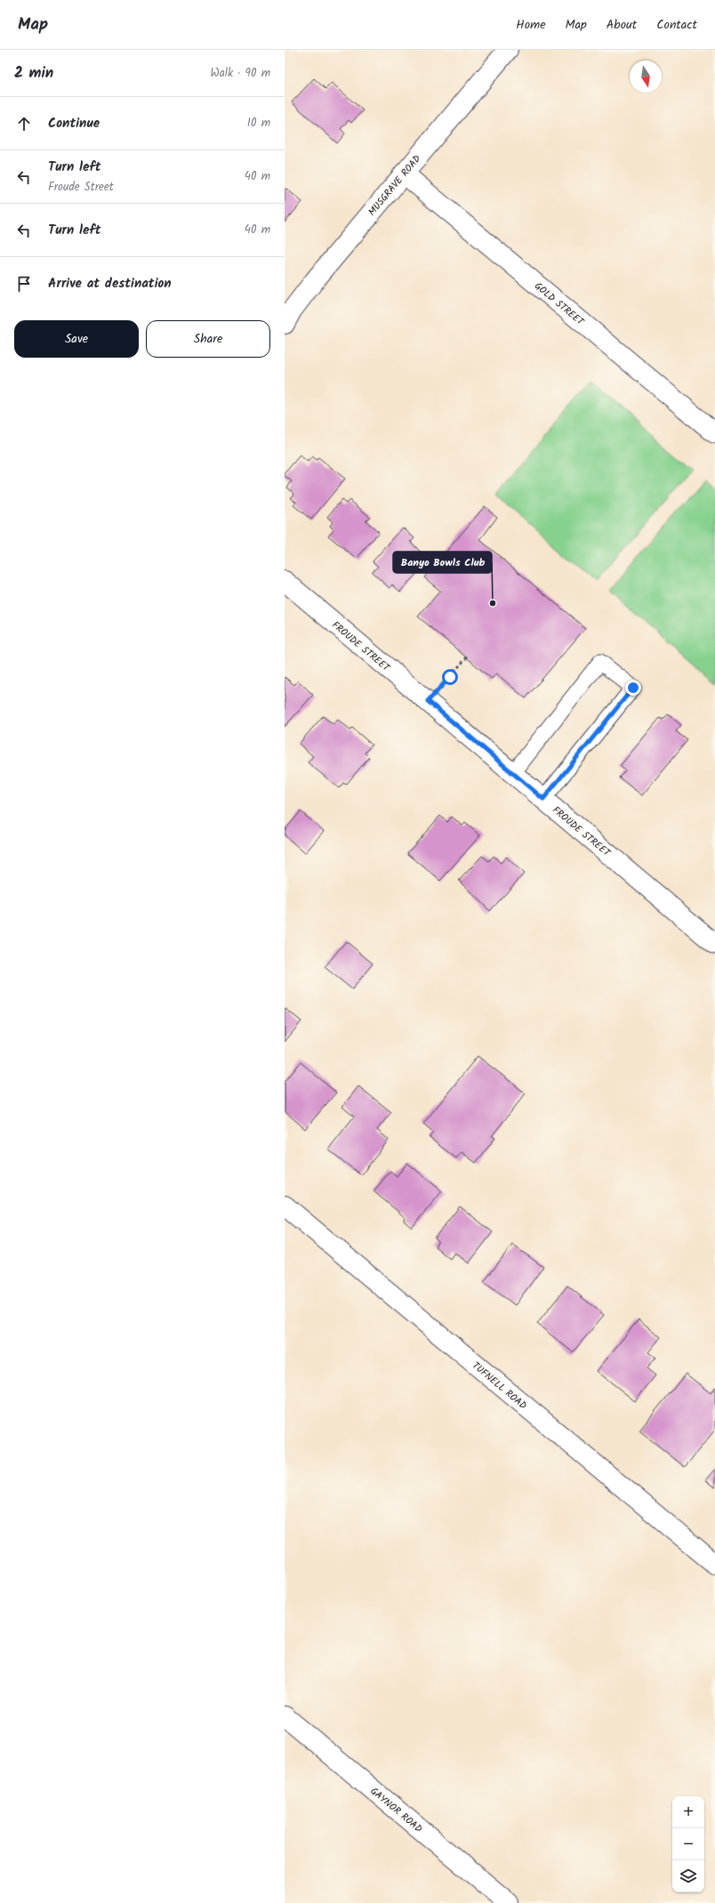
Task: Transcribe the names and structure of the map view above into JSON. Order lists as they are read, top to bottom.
{
  "streets": {
    "street": [
      "MUSGRAVE ROAD",
      "GOLD STREET",
      "FROUDE STREET",
      "TUFNELL ROAD",
      "GAYNOR ROAD"
    ]
  },
  "crossings": [
    ["MUSGRAVE ROAD", "GOLD STREET"]
  ],
  "places": ["Banyo Bowls Club"],
  "north": "bottom",
  "page": {
    "header": "Map",
    "nav": [
      "Home",
      "Map",
      "About",
      "Contact"
    ],
    "heading": ["2 min", "Walk · 90 m"],
    "list": [
      ["Continue", "10 m"],
      ["Turn left", "Froude Street", "40 m"],
      ["Turn left", "40 m"],
      "Arrive at destination"
    ],
    "buttons": ["Save", "Share"],
    "map_buttons": ["+", "−"]
  }
}
